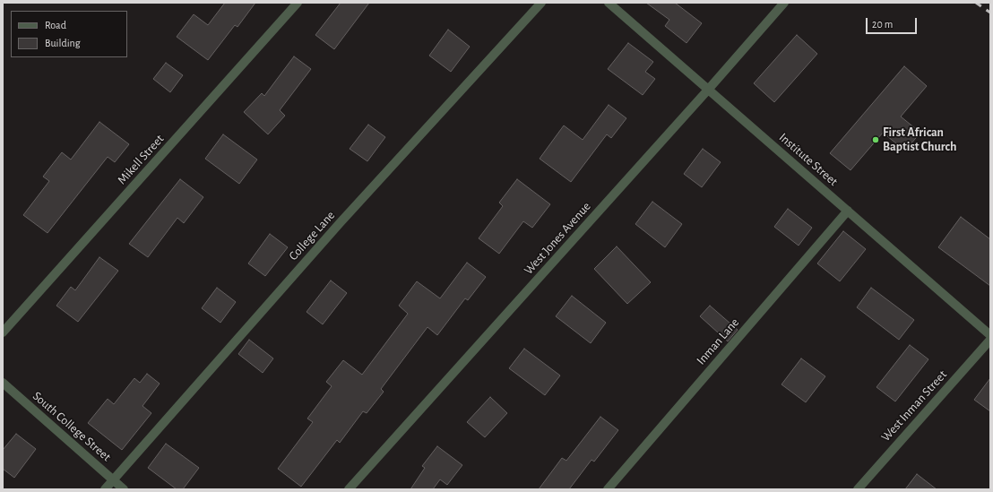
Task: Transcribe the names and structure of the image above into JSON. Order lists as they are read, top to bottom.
{
  "streets": {
    "street": [
      "Mikell Street",
      "Institute Street",
      "College Lane",
      "West Jones Avenue",
      "Inman Lane",
      "West Inman Street",
      "South College Street"
    ]
  },
  "crossings": [
    ["Institute Street", "West Jones Avenue"],
    ["Institute Street", "Inman Lane"],
    ["College Lane", "South College Street"]
  ],
  "places": ["First African Baptist Church"],
  "legend": ["Road", "Building"],
  "scale_bar": "20 m"
}
